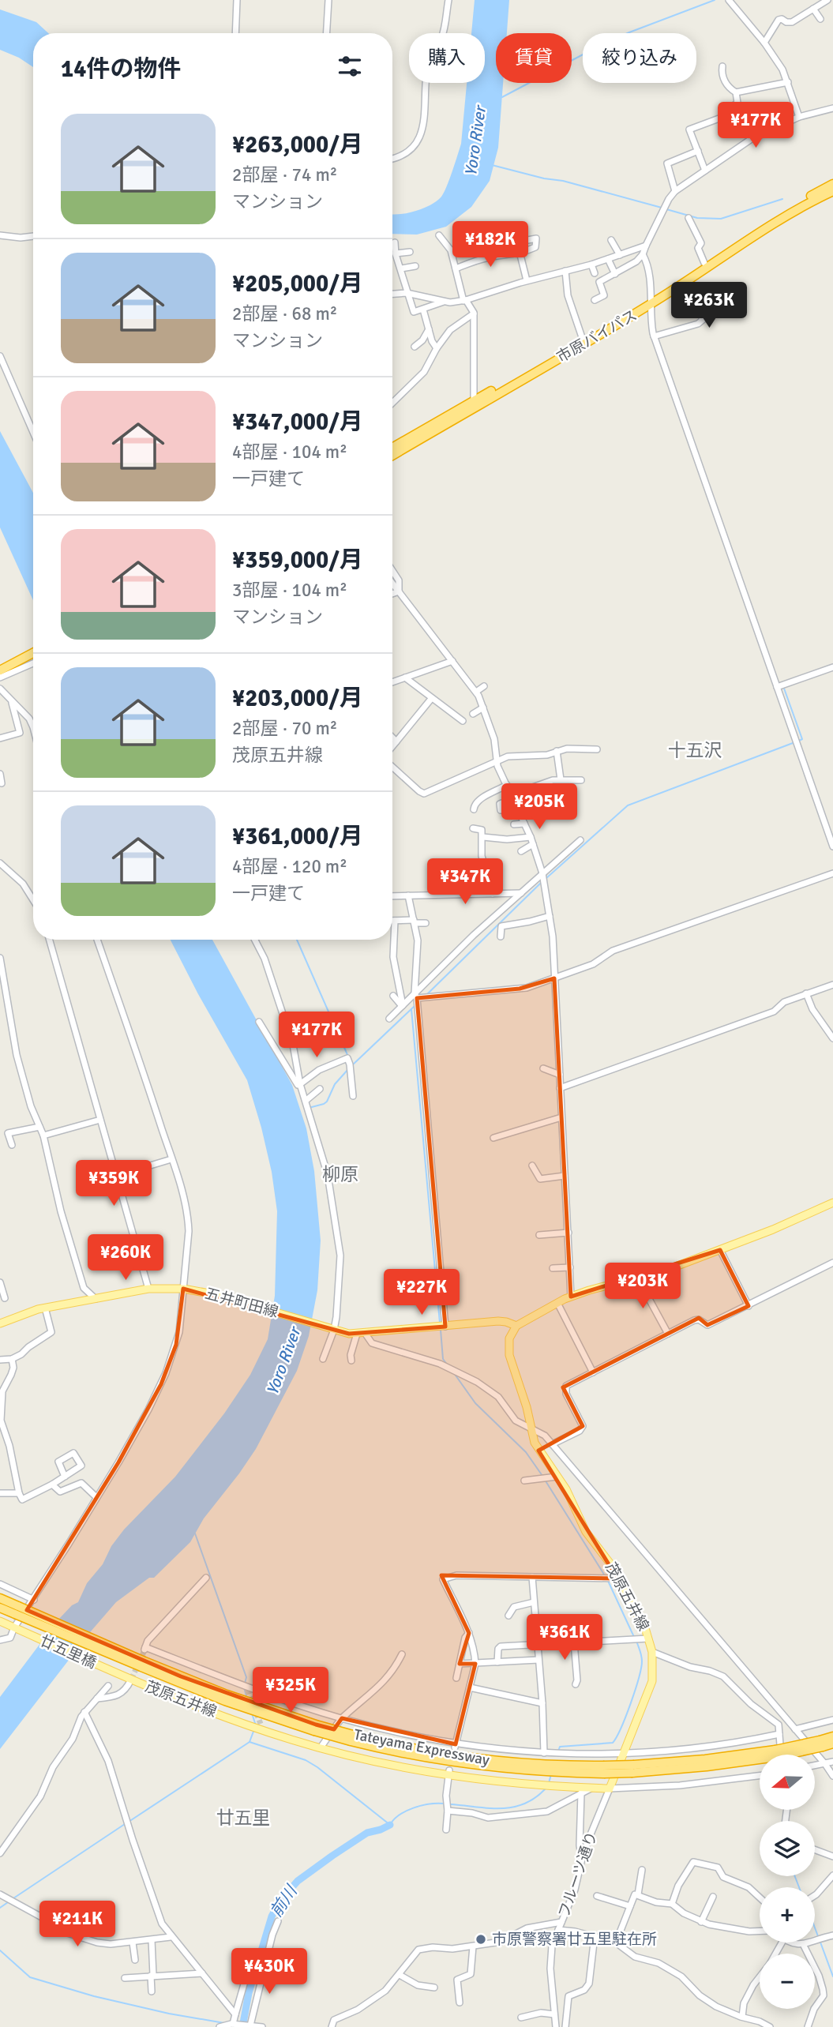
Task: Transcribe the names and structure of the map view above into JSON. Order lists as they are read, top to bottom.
{
  "streets": {
    "highway": ["市原バイパス", "Tateyama Expressway"],
    "main road": ["五井町田線", "茂原五井線", "廿五里橋"],
    "street": ["フルーツ通り"]
  },
  "crossings": [
    ["五井町田線", "茂原五井線"],
    ["茂原五井線", "廿五里橋"],
    ["茂原五井線", "フルーツ通り"]
  ],
  "districts": ["十五沢", "柳原", "廿五里"],
  "water": ["Yoro River", "前川"],
  "places": ["市原警察署廿五里駐在所"],
  "north": "left",
  "page": {
    "chip": ["購入", "賃貸", "絞り込み"],
    "heading": "14件の物件",
    "list": [
      {
        "name": "¥263,000/月",
        "note": "2部屋 · 74 m² · マンション"
      },
      {
        "name": "¥205,000/月",
        "note": "2部屋 · 68 m² · マンション"
      },
      {
        "name": "¥347,000/月",
        "note": "4部屋 · 104 m² · 一戸建て"
      },
      {
        "name": "¥359,000/月",
        "note": "3部屋 · 104 m² · マンション"
      },
      {
        "name": "¥203,000/月",
        "note": "2部屋 · 70 m² · 茂原五井線"
      },
      {
        "name": "¥361,000/月",
        "note": "4部屋 · 120 m² · 一戸建て"
      }
    ],
    "price": [
      "¥177K",
      "¥182K",
      "¥263K",
      "¥205K",
      "¥347K",
      "¥177K",
      "¥359K",
      "¥260K",
      "¥203K",
      "¥227K",
      "¥361K",
      "¥325K",
      "¥211K",
      "¥430K"
    ],
    "map_buttons": ["+", "−"]
  }
}
